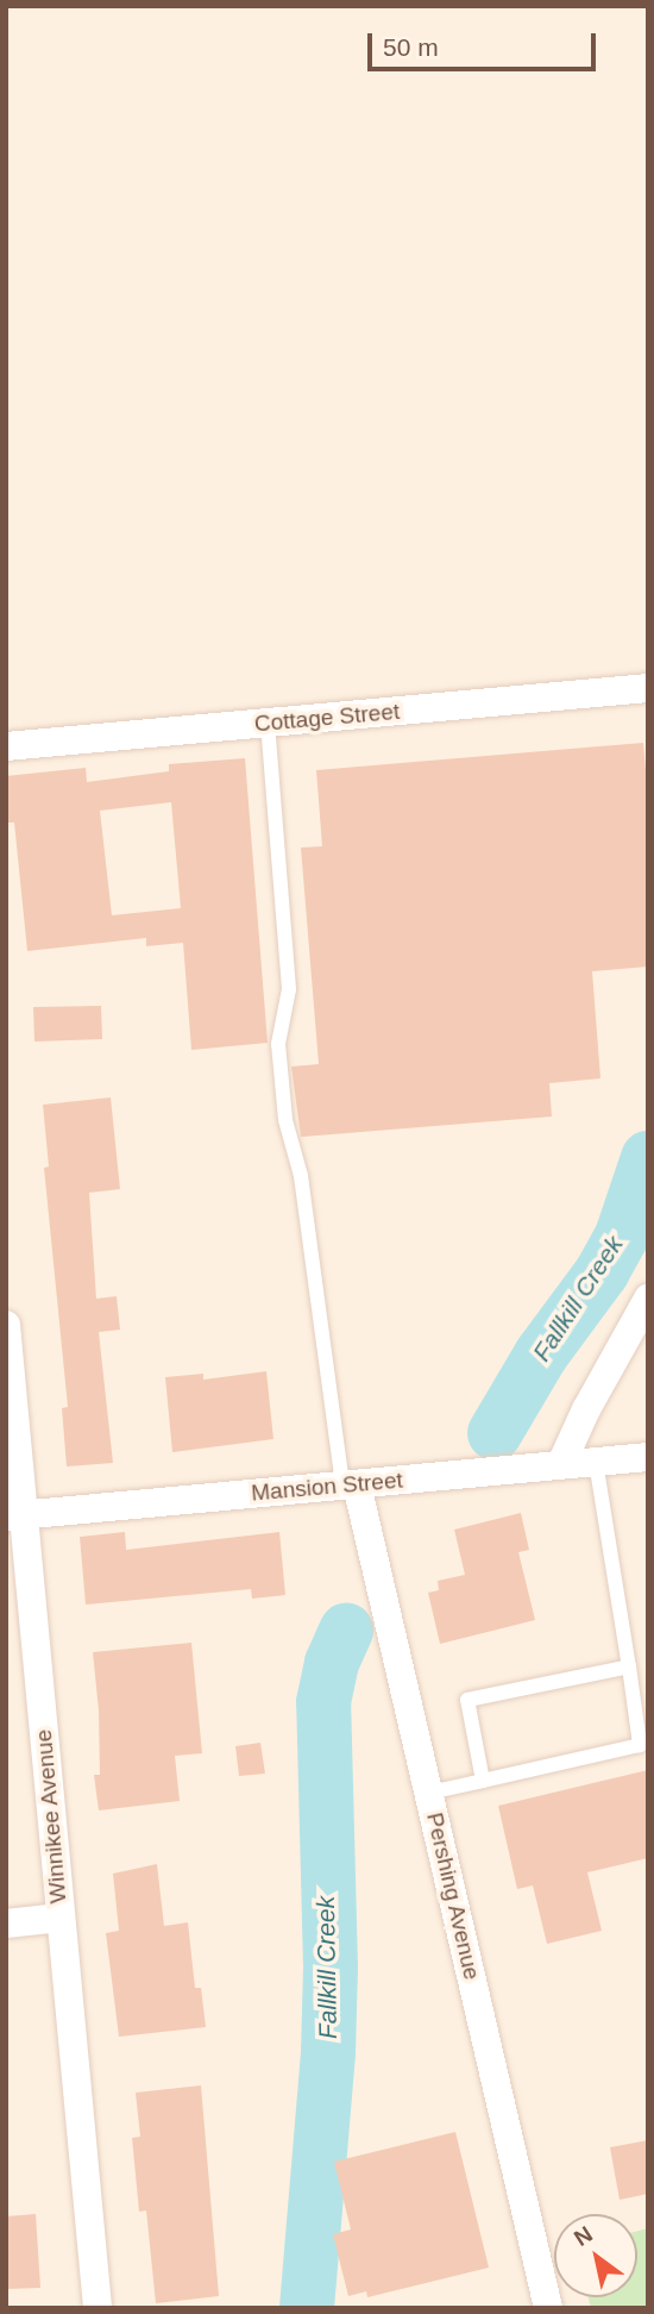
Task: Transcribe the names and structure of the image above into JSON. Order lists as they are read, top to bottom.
{
  "streets": {
    "street": [
      "Cottage Street",
      "Mansion Street",
      "Winnikee Avenue",
      "Pershing Avenue"
    ]
  },
  "crossings": [
    ["Mansion Street", "Winnikee Avenue"],
    ["Mansion Street", "Pershing Avenue"]
  ],
  "water": ["Fallkill Creek"],
  "scale_bar": "50 m",
  "north": "top left"
}
